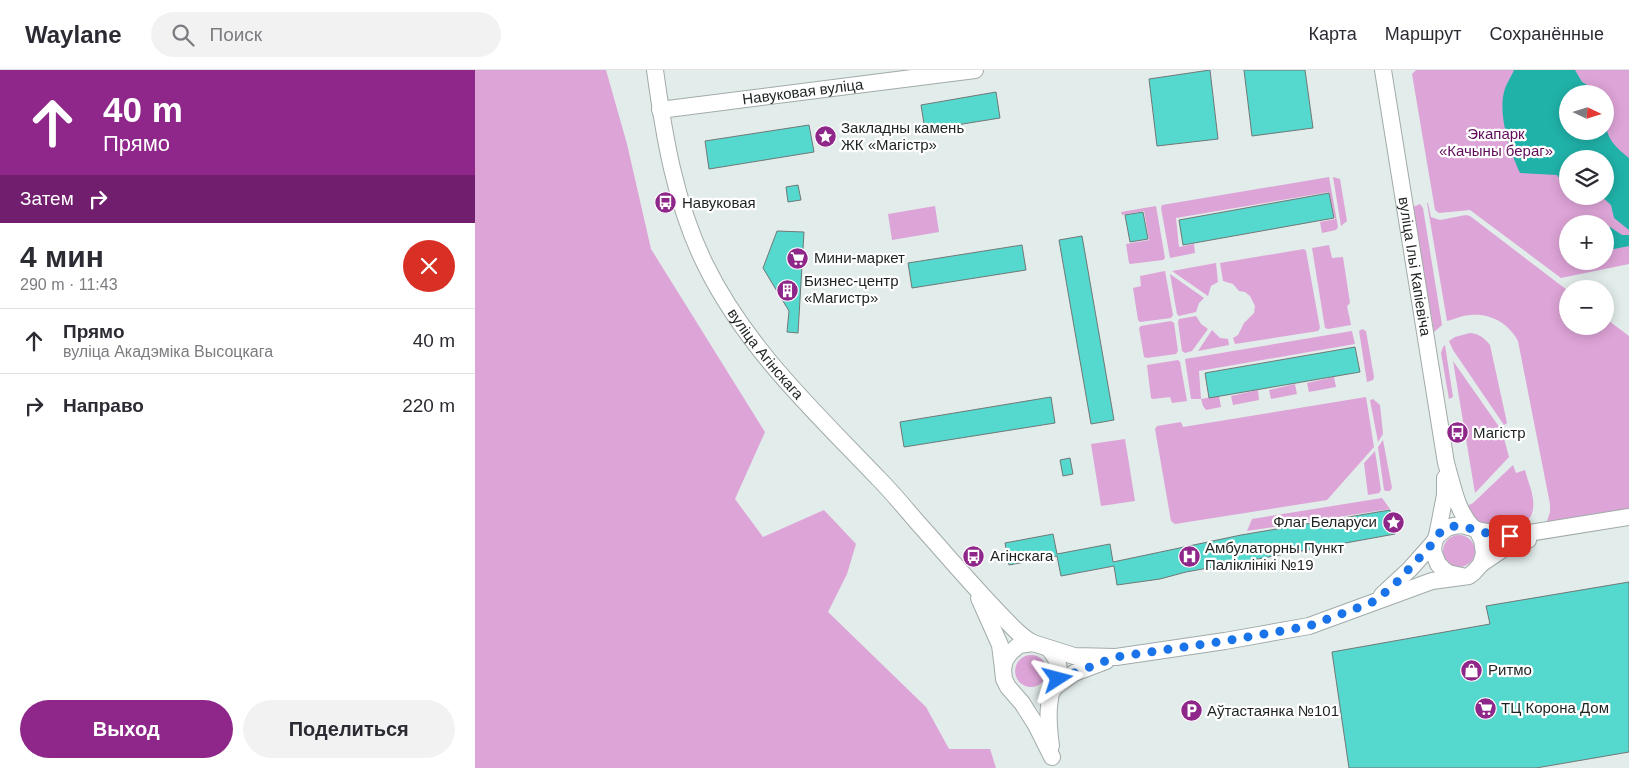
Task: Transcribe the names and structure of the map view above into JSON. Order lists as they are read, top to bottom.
{
  "streets": {
    "street": ["Навуковая вуліца", "вуліца Ільі Капіевіча", "вуліца Агінскага"]
  },
  "crossings": [
    ["Навуковая вуліца", "вуліца Агінскага"]
  ],
  "parks": ["Экапарк «Качыны бераг»"],
  "places": {
    "place": ["Закладны камень ЖК «Магістр»", "Флаг Беларуси"],
    "bus stop": ["Навуковая", "Магістр", "Агінскага"],
    "supermarket": ["Мини-маркет", "ТЦ Корона Дом"],
    "building": ["Бизнес-центр «Магистр»"],
    "hospital": ["Амбулаторны Пункт Паліклінікі №19"],
    "shop": ["Ритмо"],
    "parking": ["Аўтастаянка №101"]
  },
  "north": "right",
  "page": {
    "header": "Waylane",
    "search": "Поиск",
    "nav": ["Карта", "Маршрут", "Сохранённые"],
    "turn": ["40 m", "Прямо"],
    "map_buttons": ["+", "−"],
    "then": "Затем",
    "heading": ["4 мин", "290 m · 11:43"],
    "list": [
      {
        "name": "Прямо",
        "note": "вуліца Акадэміка Высоцкага",
        "value": "40 m"
      },
      {
        "name": "Направо",
        "value": "220 m"
      }
    ],
    "buttons": ["Выход", "Поделиться"]
  }
}
